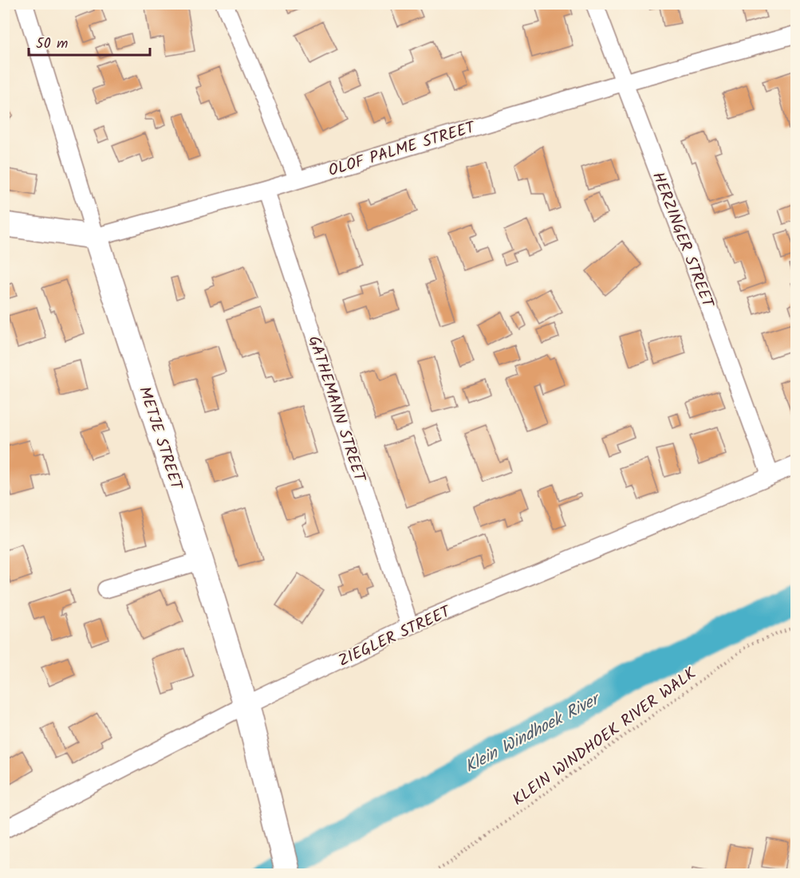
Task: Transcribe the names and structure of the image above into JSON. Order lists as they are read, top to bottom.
{
  "streets": {
    "street": [
      "OLOF PALME STREET",
      "HERZINGER STREET",
      "GATHEMANN STREET",
      "METJE STREET",
      "ZIEGLER STREET"
    ],
    "path": ["KLEIN WINDHOEK RIVER WALK"]
  },
  "crossings": [
    ["OLOF PALME STREET", "HERZINGER STREET"],
    ["OLOF PALME STREET", "GATHEMANN STREET"],
    ["OLOF PALME STREET", "METJE STREET"],
    ["HERZINGER STREET", "ZIEGLER STREET"],
    ["GATHEMANN STREET", "ZIEGLER STREET"],
    ["METJE STREET", "ZIEGLER STREET"]
  ],
  "water": ["Klein Windhoek River"],
  "scale_bar": "50 m"
}
